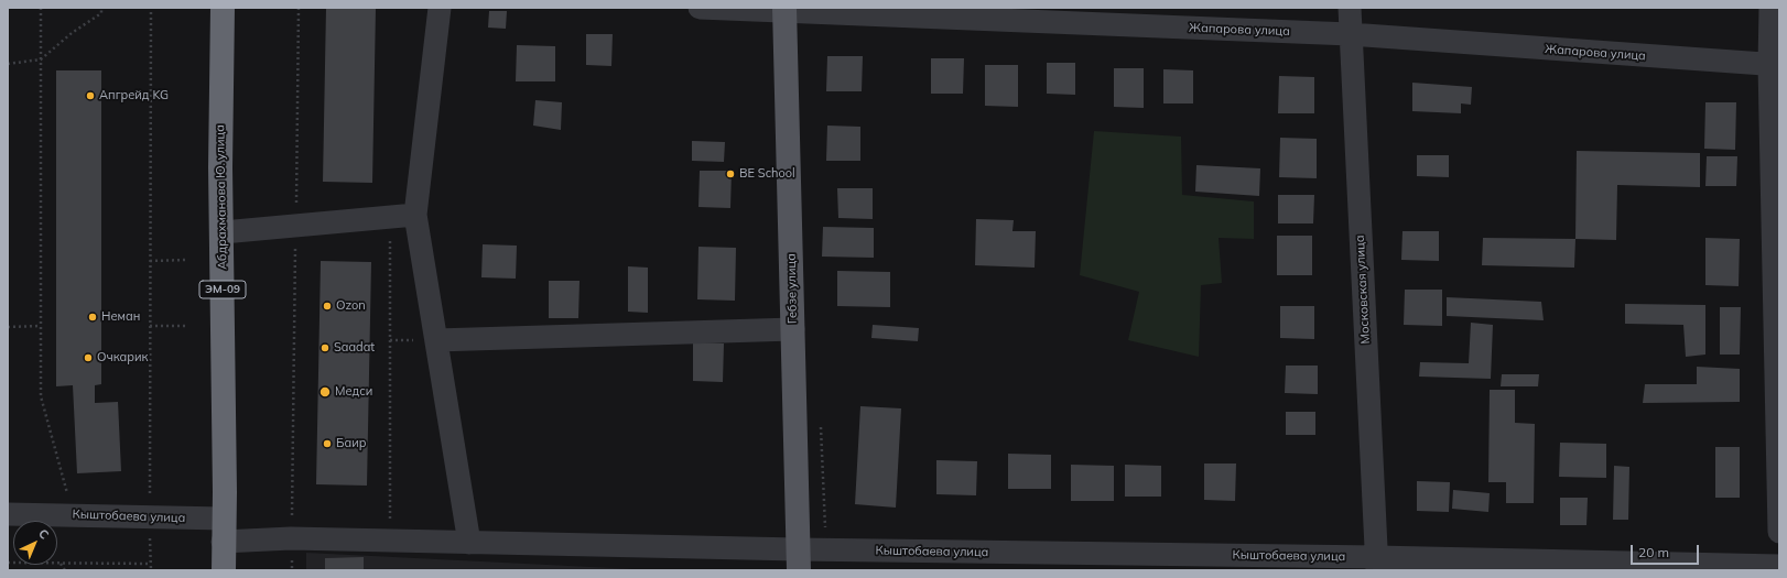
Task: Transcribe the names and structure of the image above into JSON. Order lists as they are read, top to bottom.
{
  "streets": {
    "highway": ["Абдрахманова Ю. улица", "ЭМ-09"],
    "main road": ["Гебзе улица"],
    "street": ["Жапарова улица", "Московская улица", "Кыштобаева улица"]
  },
  "crossings": [
    ["Жапарова улица", "Гебзе улица"],
    ["Жапарова улица", "Московская улица"],
    ["Абдрахманова Ю. улица", "Кыштобаева улица"],
    ["Гебзе улица", "Кыштобаева улица"],
    ["Московская улица", "Кыштобаева улица"]
  ],
  "places": [
    "Апгрейд KG",
    "BE School",
    "Ozon",
    "Неман",
    "Saadat",
    "Очкарик",
    "Медси",
    "Баир"
  ],
  "scale_bar": "20 m",
  "north": "top right"
}
